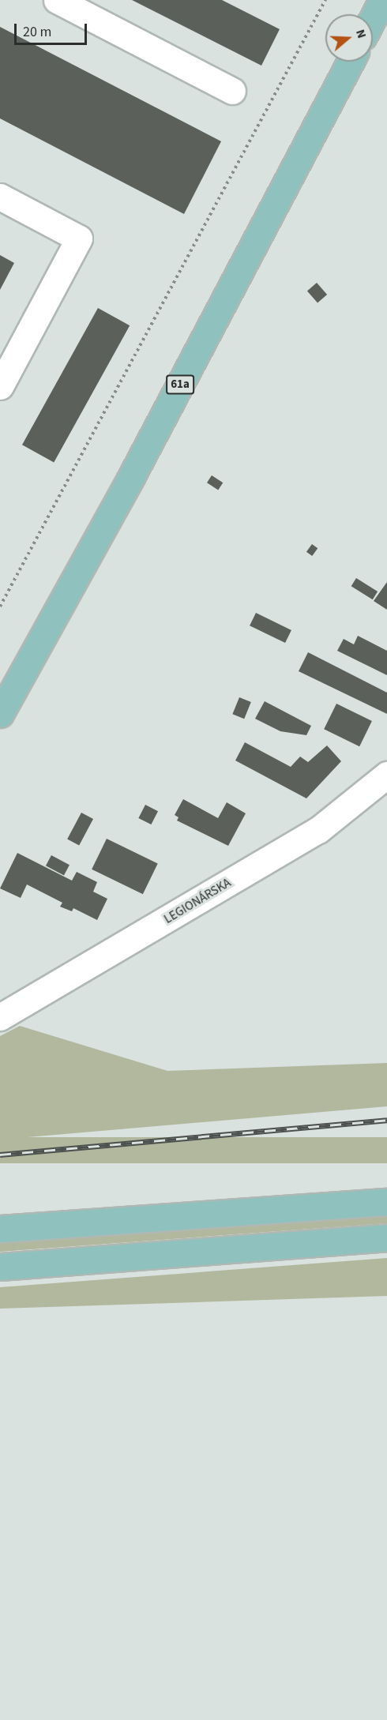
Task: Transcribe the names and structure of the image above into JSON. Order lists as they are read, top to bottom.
{
  "streets": {
    "main road": ["61a"],
    "street": ["LEGIONÁRSKA"]
  },
  "scale_bar": "20 m",
  "north": "right"
}
